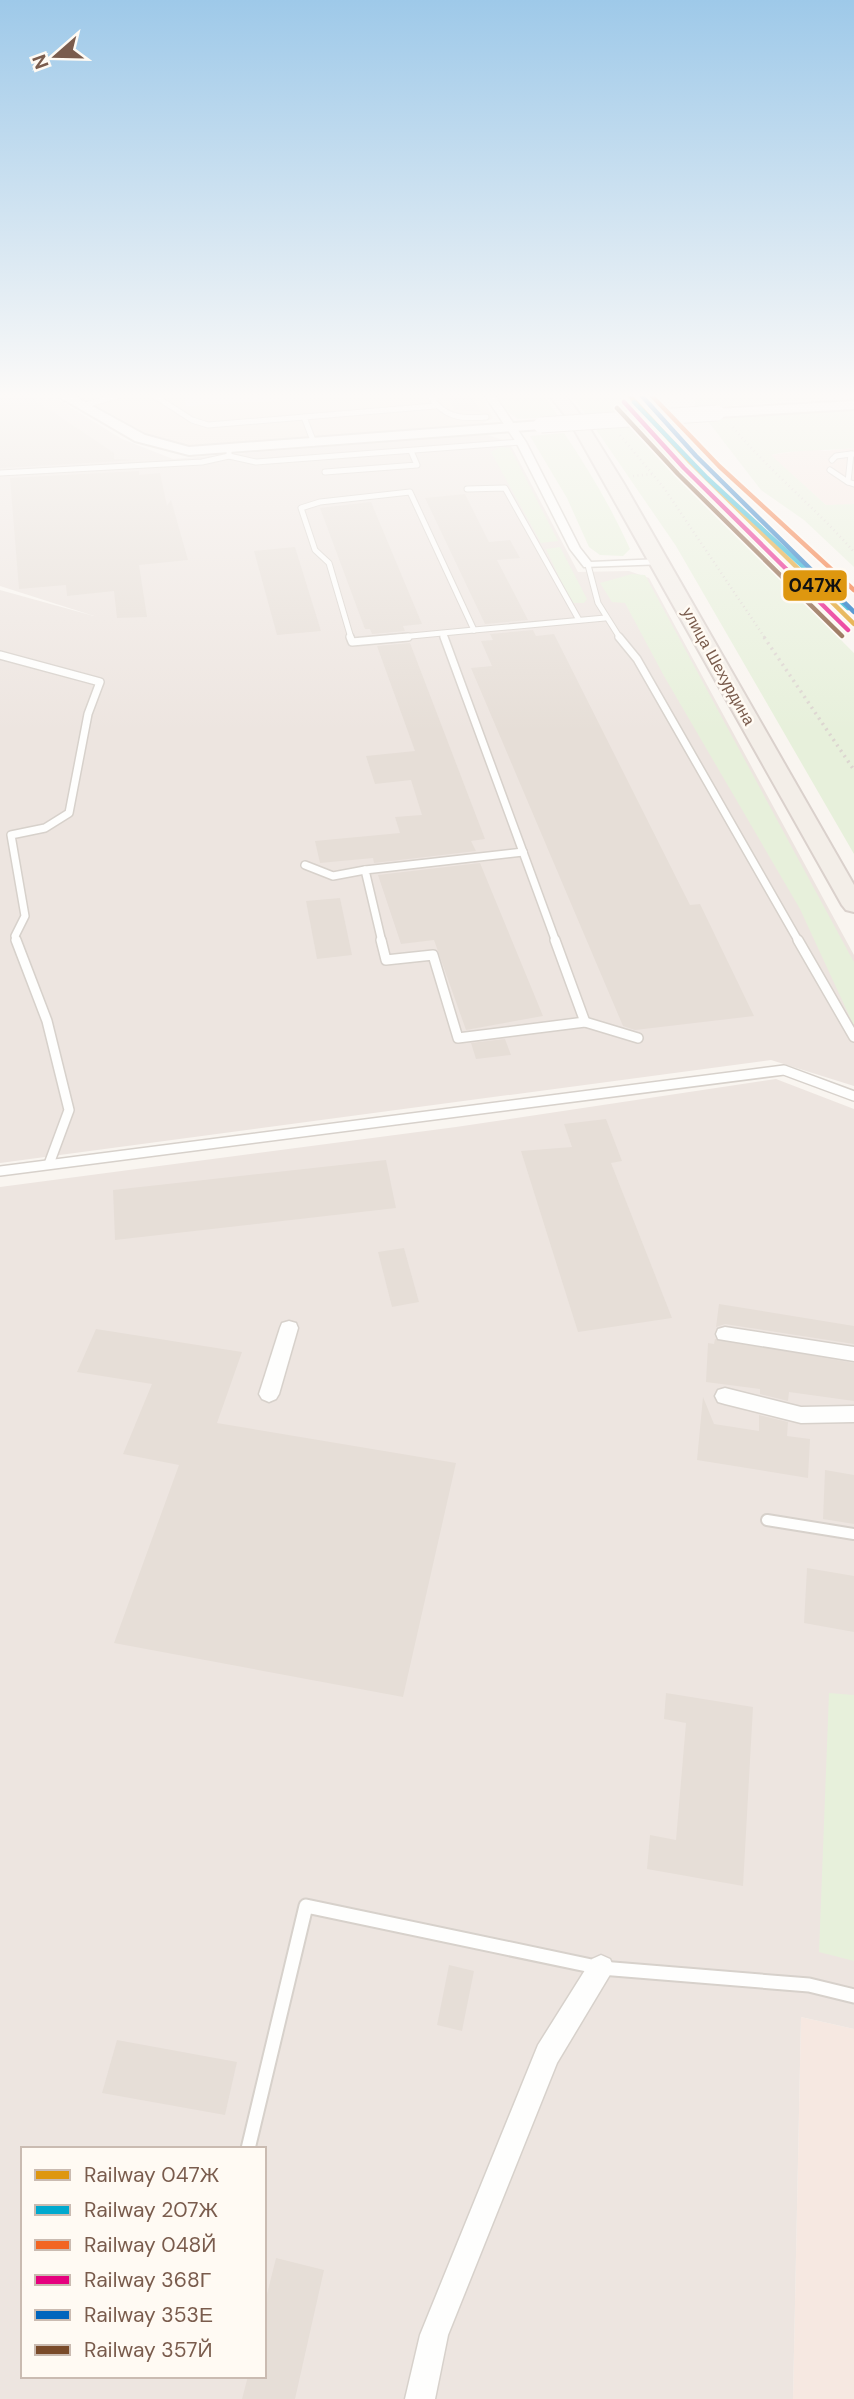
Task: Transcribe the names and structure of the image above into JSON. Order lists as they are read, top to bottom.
{
  "streets": {
    "main road": ["улица Шехурдина"]
  },
  "lines": [
    "rail line 047Ж",
    "rail line 207Ж",
    "rail line 048Й",
    "rail line 368Г",
    "rail line 353Е",
    "rail line 357Й"
  ],
  "legend": [
    "Railway 047Ж",
    "Railway 207Ж",
    "Railway 048Й",
    "Railway 368Г",
    "Railway 353Е",
    "Railway 357Й"
  ],
  "north": "left"
}
